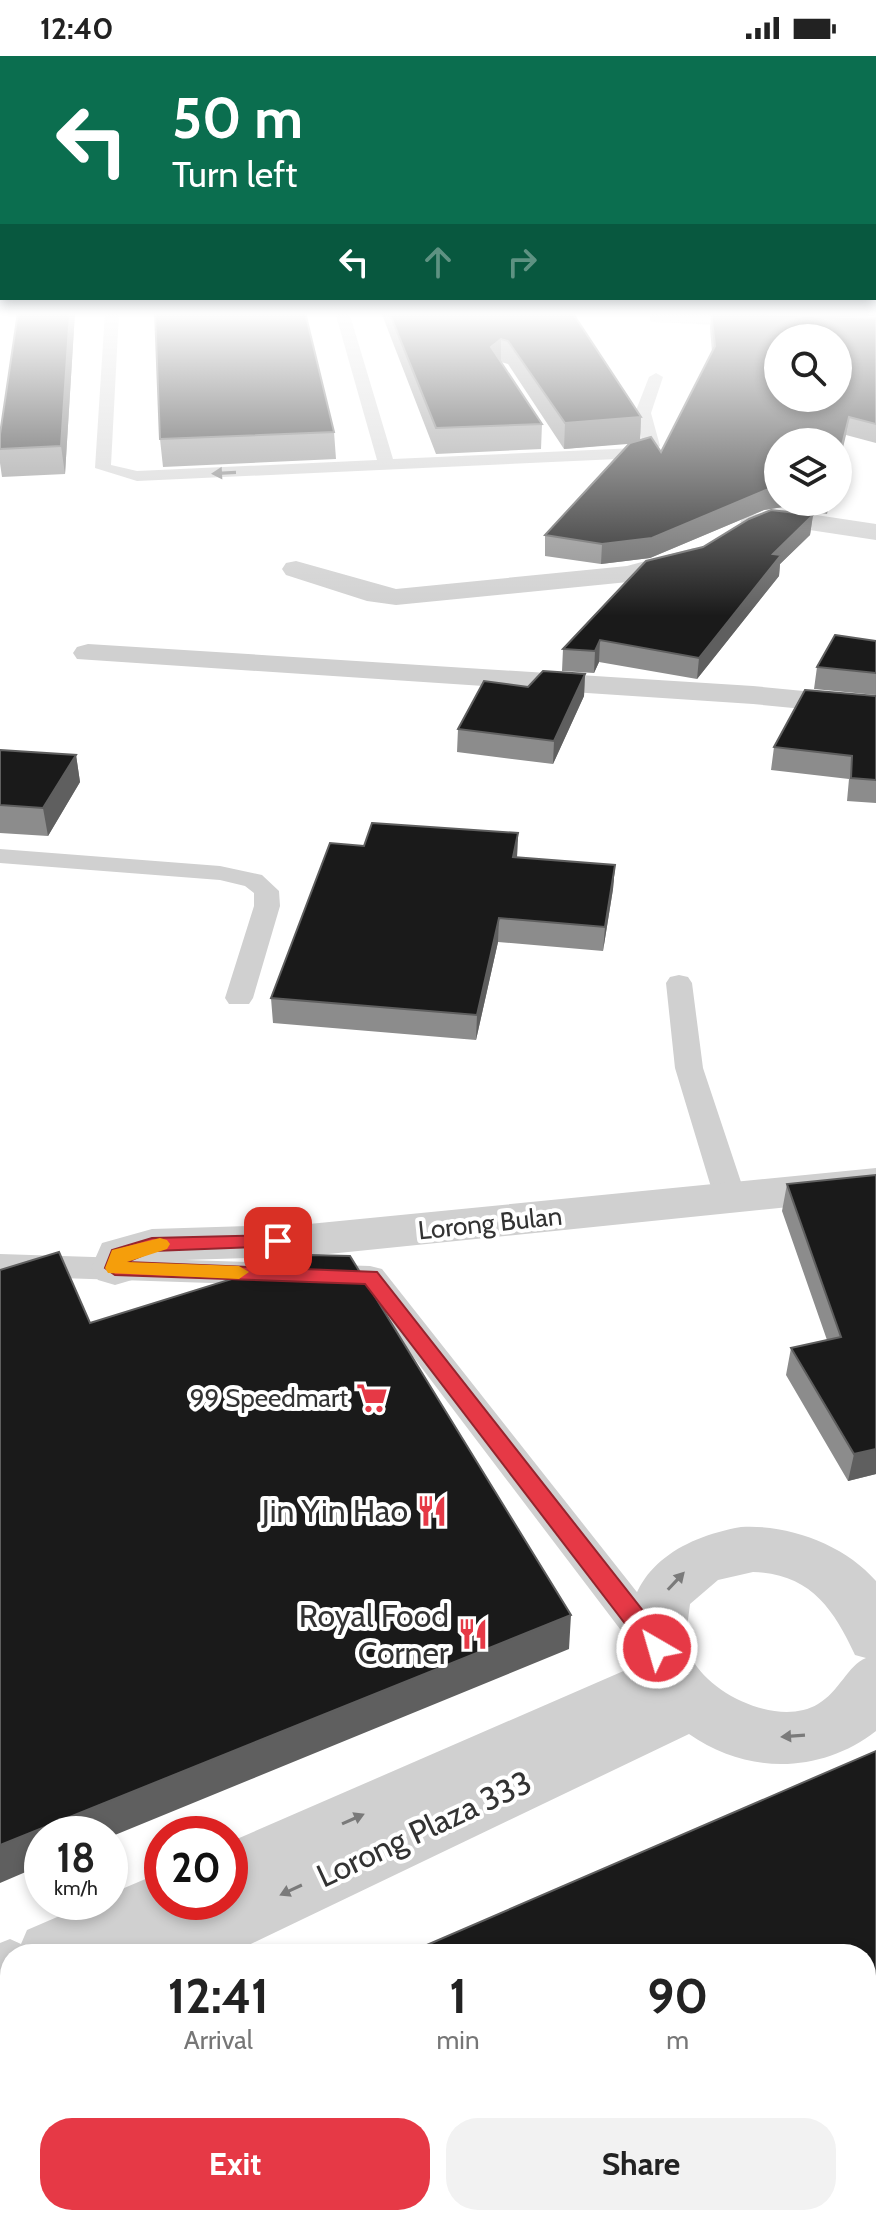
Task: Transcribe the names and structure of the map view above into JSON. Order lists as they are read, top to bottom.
{
  "streets": {
    "street": ["Lorong Bulan", "Lorong Plaza 333"]
  },
  "places": {
    "supermarket": ["99 Speedmart"],
    "restaurant": ["Jin Yin Hao", "Royal Food Corner"]
  },
  "page": {
    "status": "12:40",
    "turn": ["50 m", "Turn left"],
    "speed": "18 km/h",
    "limit": "20",
    "eta": [
      "12:41",
      "Arrival",
      "1",
      "min",
      "90",
      "m"
    ],
    "buttons": ["Exit", "Share"]
  }
}
